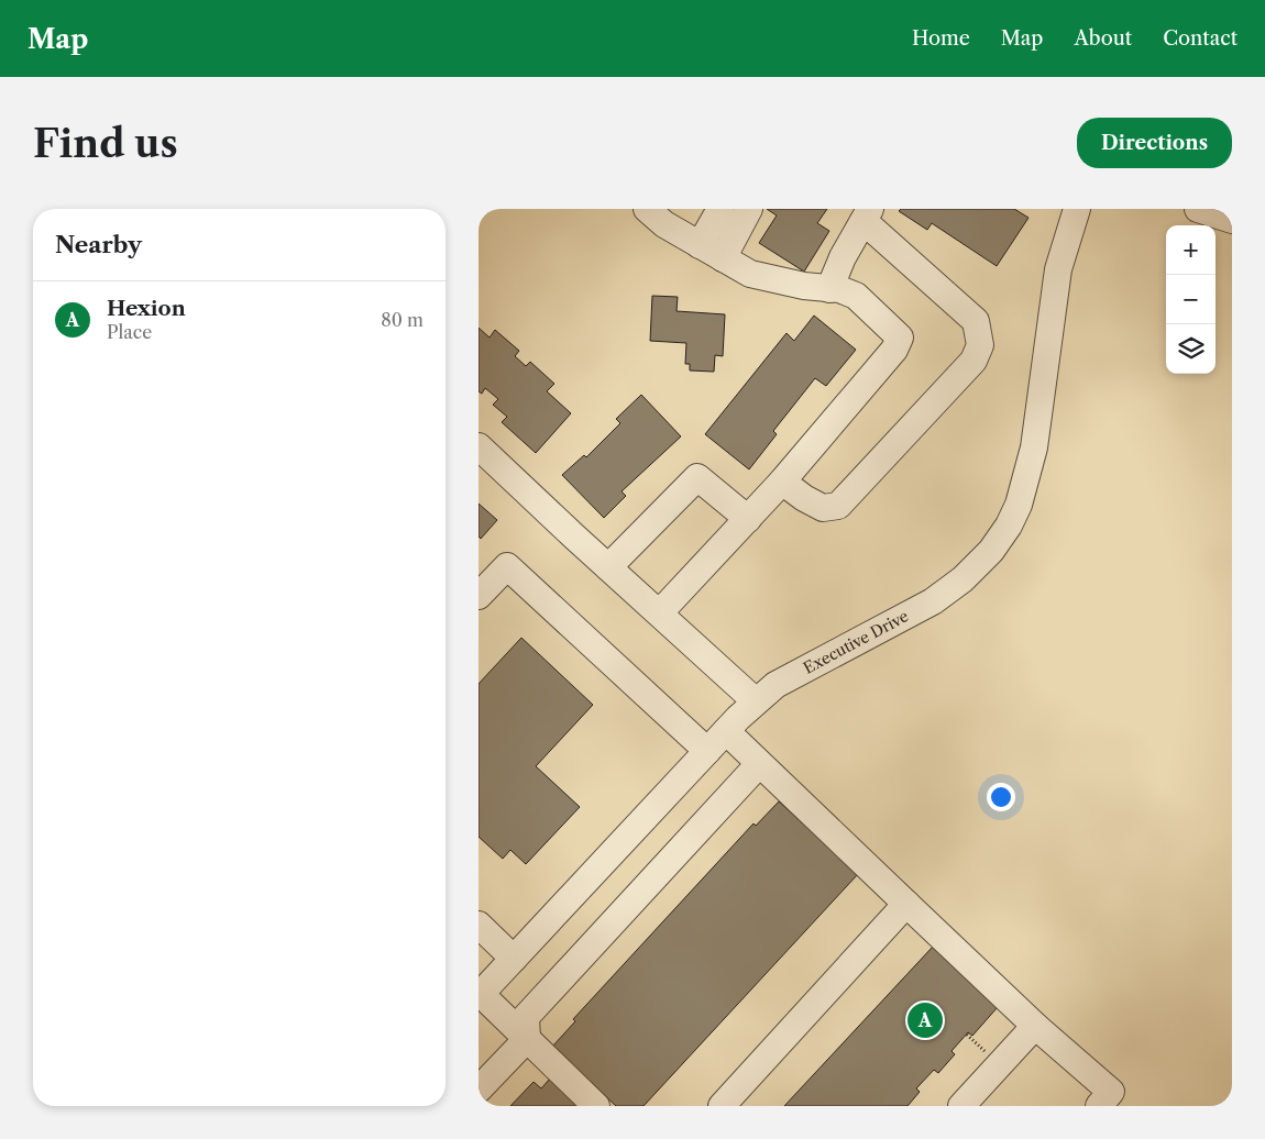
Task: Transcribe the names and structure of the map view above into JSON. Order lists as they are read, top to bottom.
{
  "streets": {
    "street": ["Executive Drive"]
  },
  "page": {
    "header": "Map",
    "nav": [
      "Home",
      "Map",
      "About",
      "Contact"
    ],
    "buttons": "Directions",
    "title": "Find us",
    "heading": "Nearby",
    "map_buttons": ["+", "−"],
    "list": [
      {
        "mark": "A",
        "name": "Hexion",
        "note": "Place",
        "value": "80 m"
      }
    ],
    "pins": "A"
  }
}
